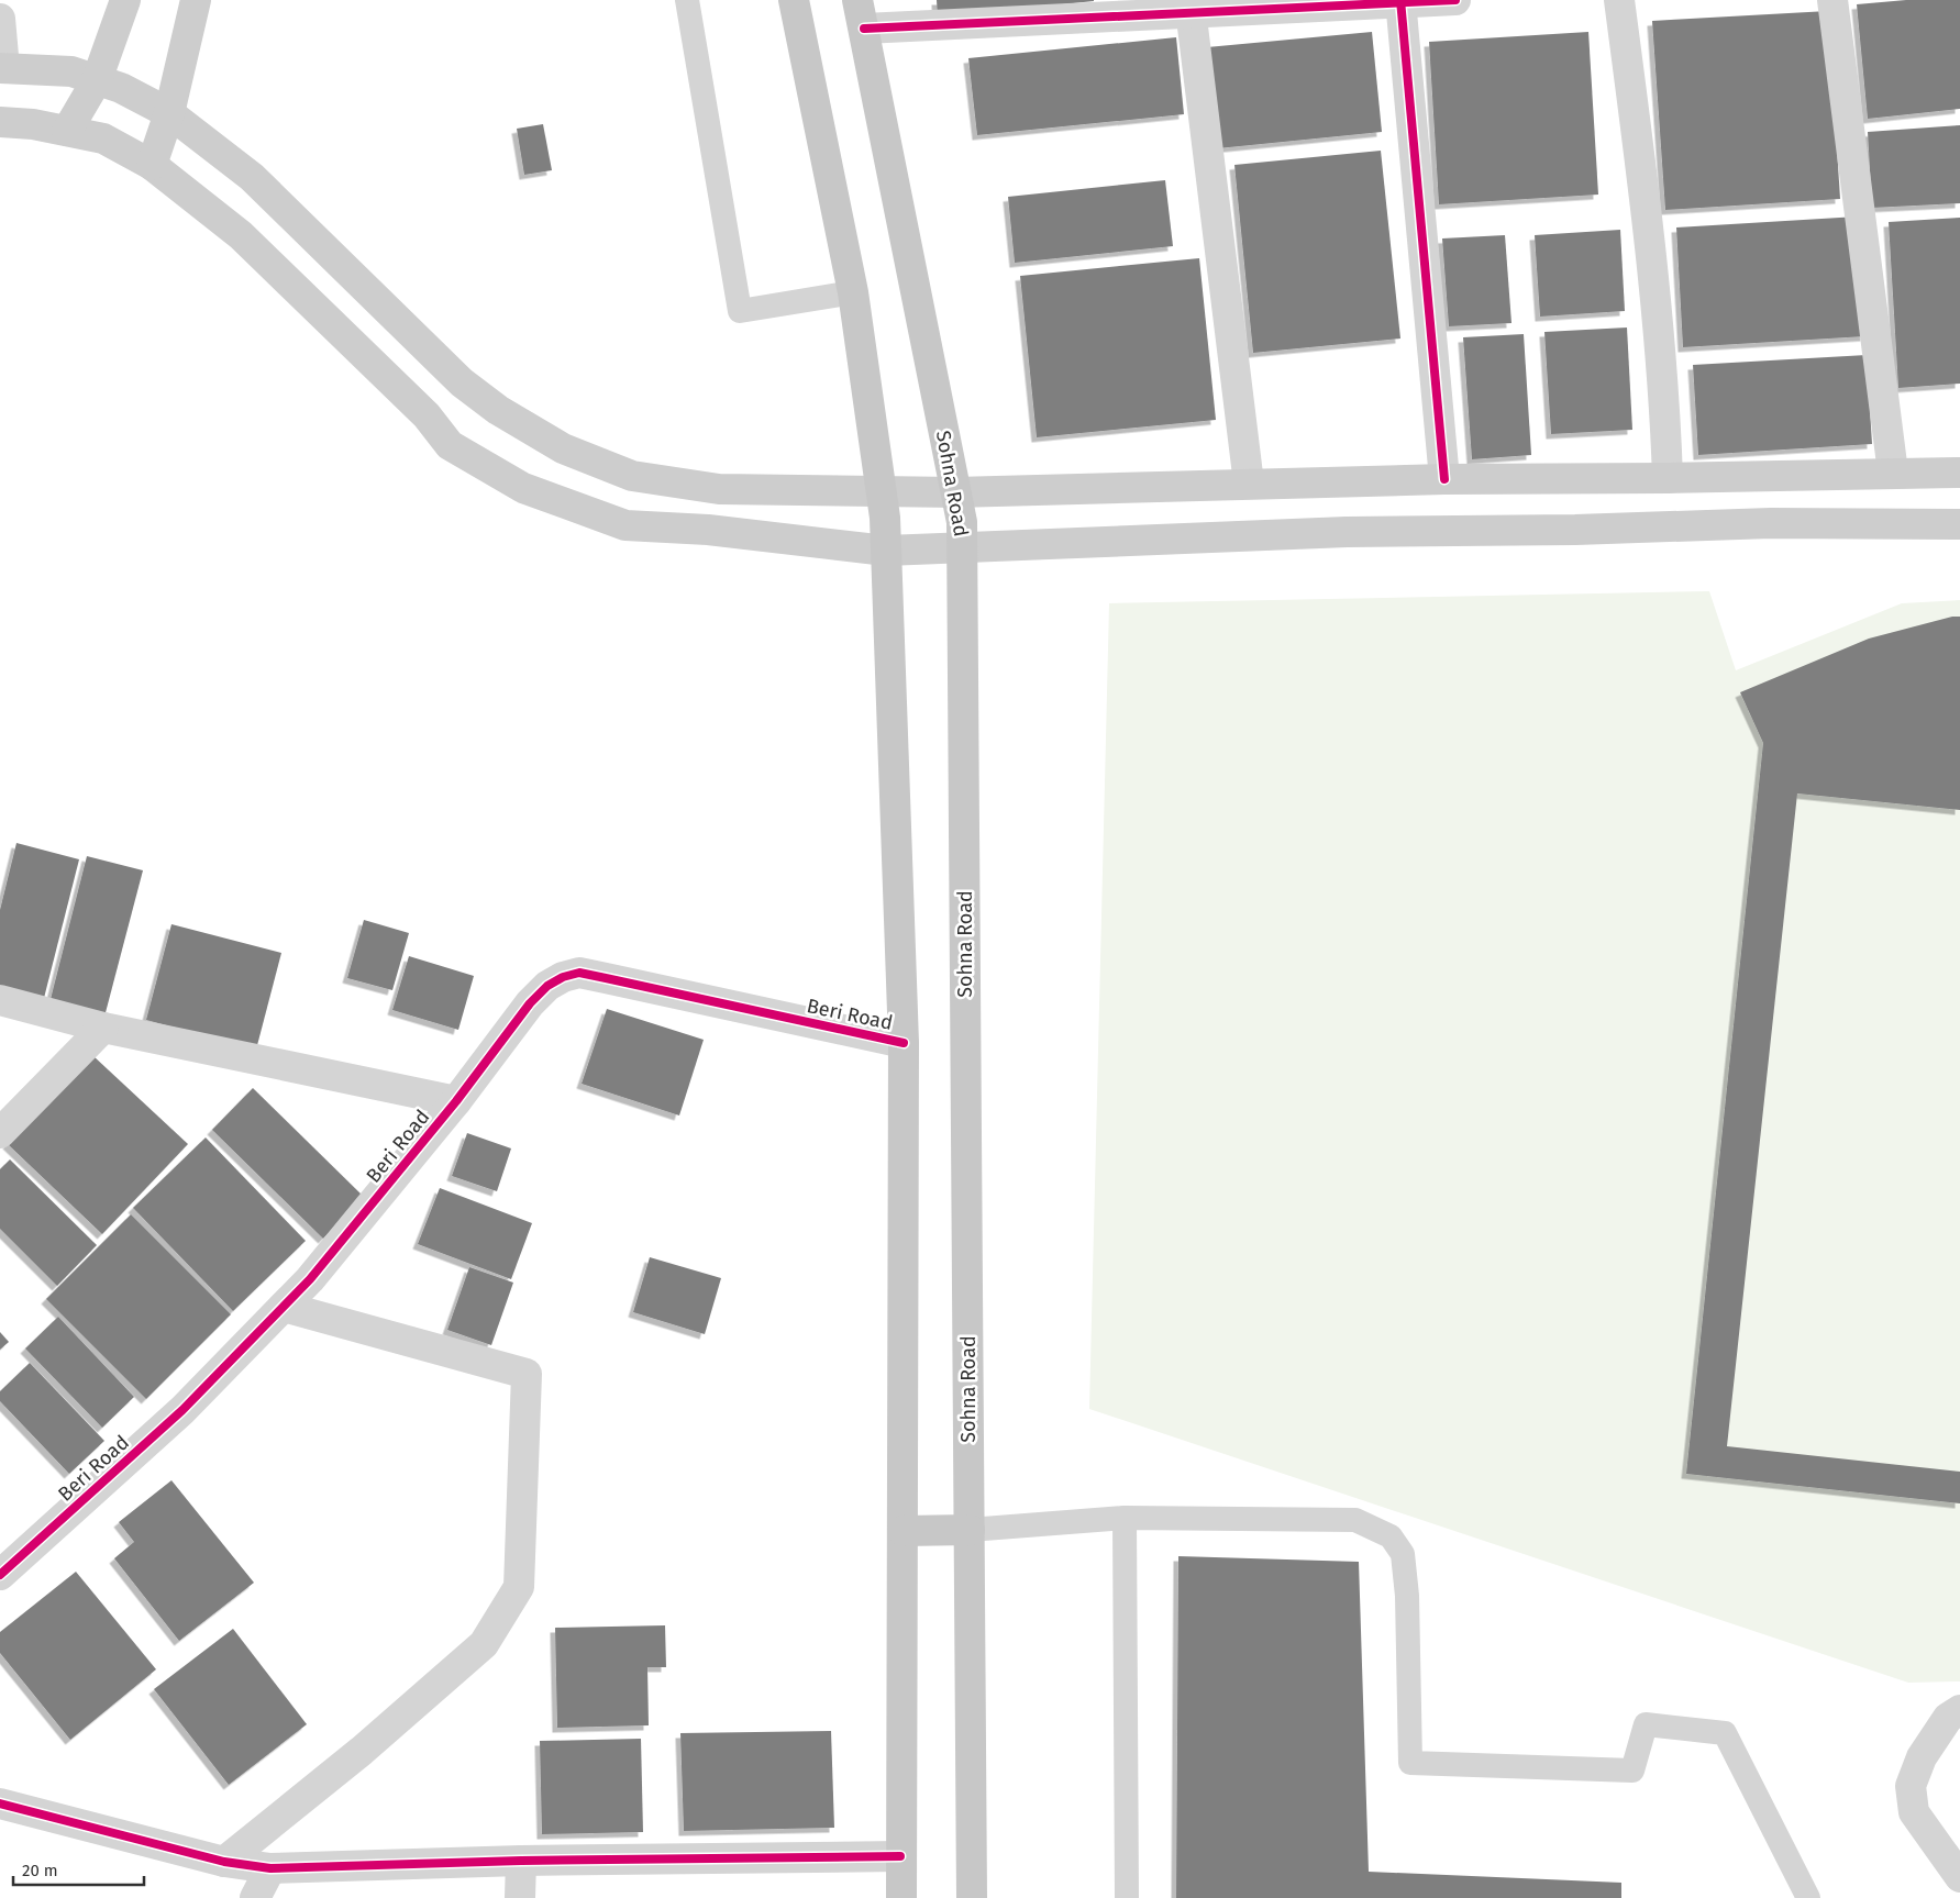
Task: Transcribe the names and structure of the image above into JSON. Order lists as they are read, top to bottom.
{
  "streets": {
    "main road": ["Sohna Road"],
    "street": ["Beri Road"]
  },
  "scale_bar": "20 m"
}
